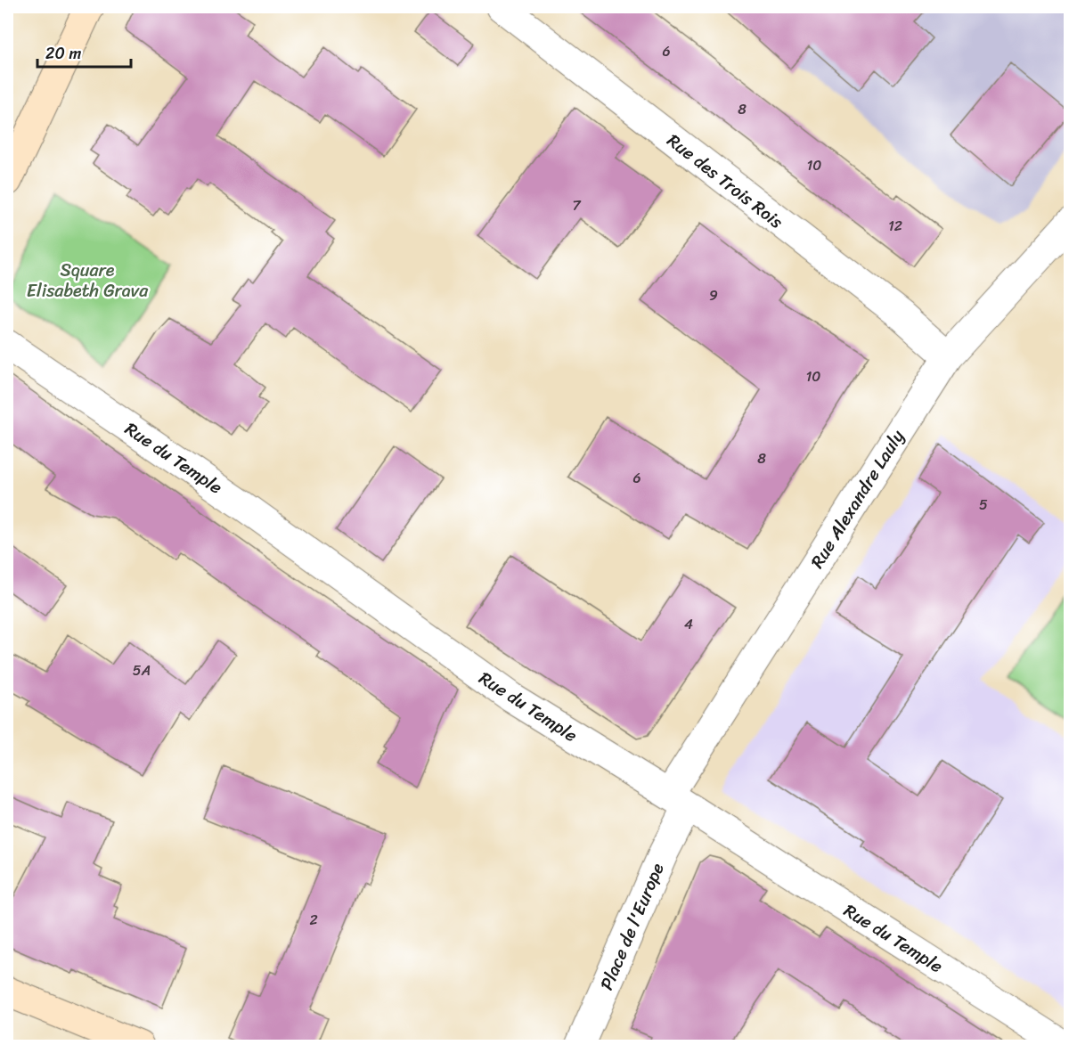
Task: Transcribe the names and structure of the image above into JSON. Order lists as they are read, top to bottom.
{
  "streets": {
    "street": [
      "Rue des Trois Rois",
      "Rue du Temple",
      "Rue Alexandre Lauly",
      "Place de l'Europe"
    ]
  },
  "crossings": [
    ["Rue des Trois Rois", "Rue Alexandre Lauly"],
    ["Rue du Temple", "Rue Alexandre Lauly"],
    ["Rue du Temple", "Place de l'Europe"],
    ["Rue Alexandre Lauly", "Place de l'Europe"]
  ],
  "parks": ["Square Elisabeth Grava"],
  "house_numbers": [
    "6",
    "8",
    "10",
    "7",
    "12",
    "9",
    "10",
    "8",
    "6",
    "5",
    "4",
    "5A",
    "2"
  ],
  "scale_bar": "20 m"
}
